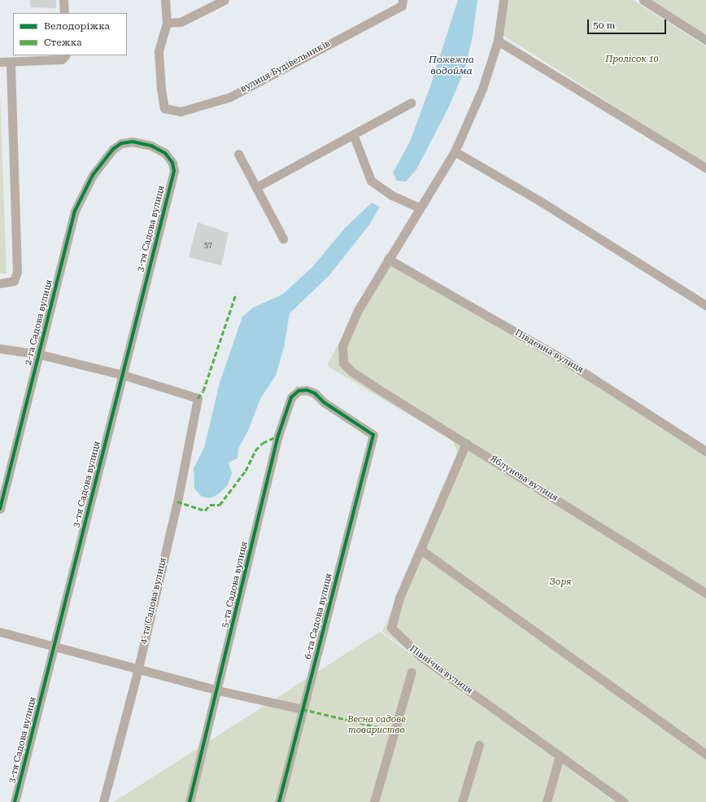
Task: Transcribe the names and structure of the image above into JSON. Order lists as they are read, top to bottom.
{
  "streets": {
    "street": [
      "вулиця Будівельників",
      "3-тя Садова вулиця",
      "2-га Садова вулиця",
      "Південна вулиця",
      "Яблунева вулиця",
      "5-та Садова вулиця",
      "4-та Садова вулиця",
      "6-та Садова вулиця",
      "Північна вулиця"
    ]
  },
  "crossings": [
    ["3-тя Садова вулиця", "2-га Садова вулиця"],
    ["3-тя Садова вулиця", "4-та Садова вулиця"],
    ["Південна вулиця", "Яблунева вулиця"],
    ["Яблунева вулиця", "Північна вулиця"],
    ["5-та Садова вулиця", "6-та Садова вулиця"]
  ],
  "water": ["Пожежна водойма"],
  "parks": ["Пролісок 10", "Зоря", "Весна садове товариство"],
  "house_numbers": ["57"],
  "legend": ["Велодоріжка", "Стежка"],
  "scale_bar": "50 m"
}
